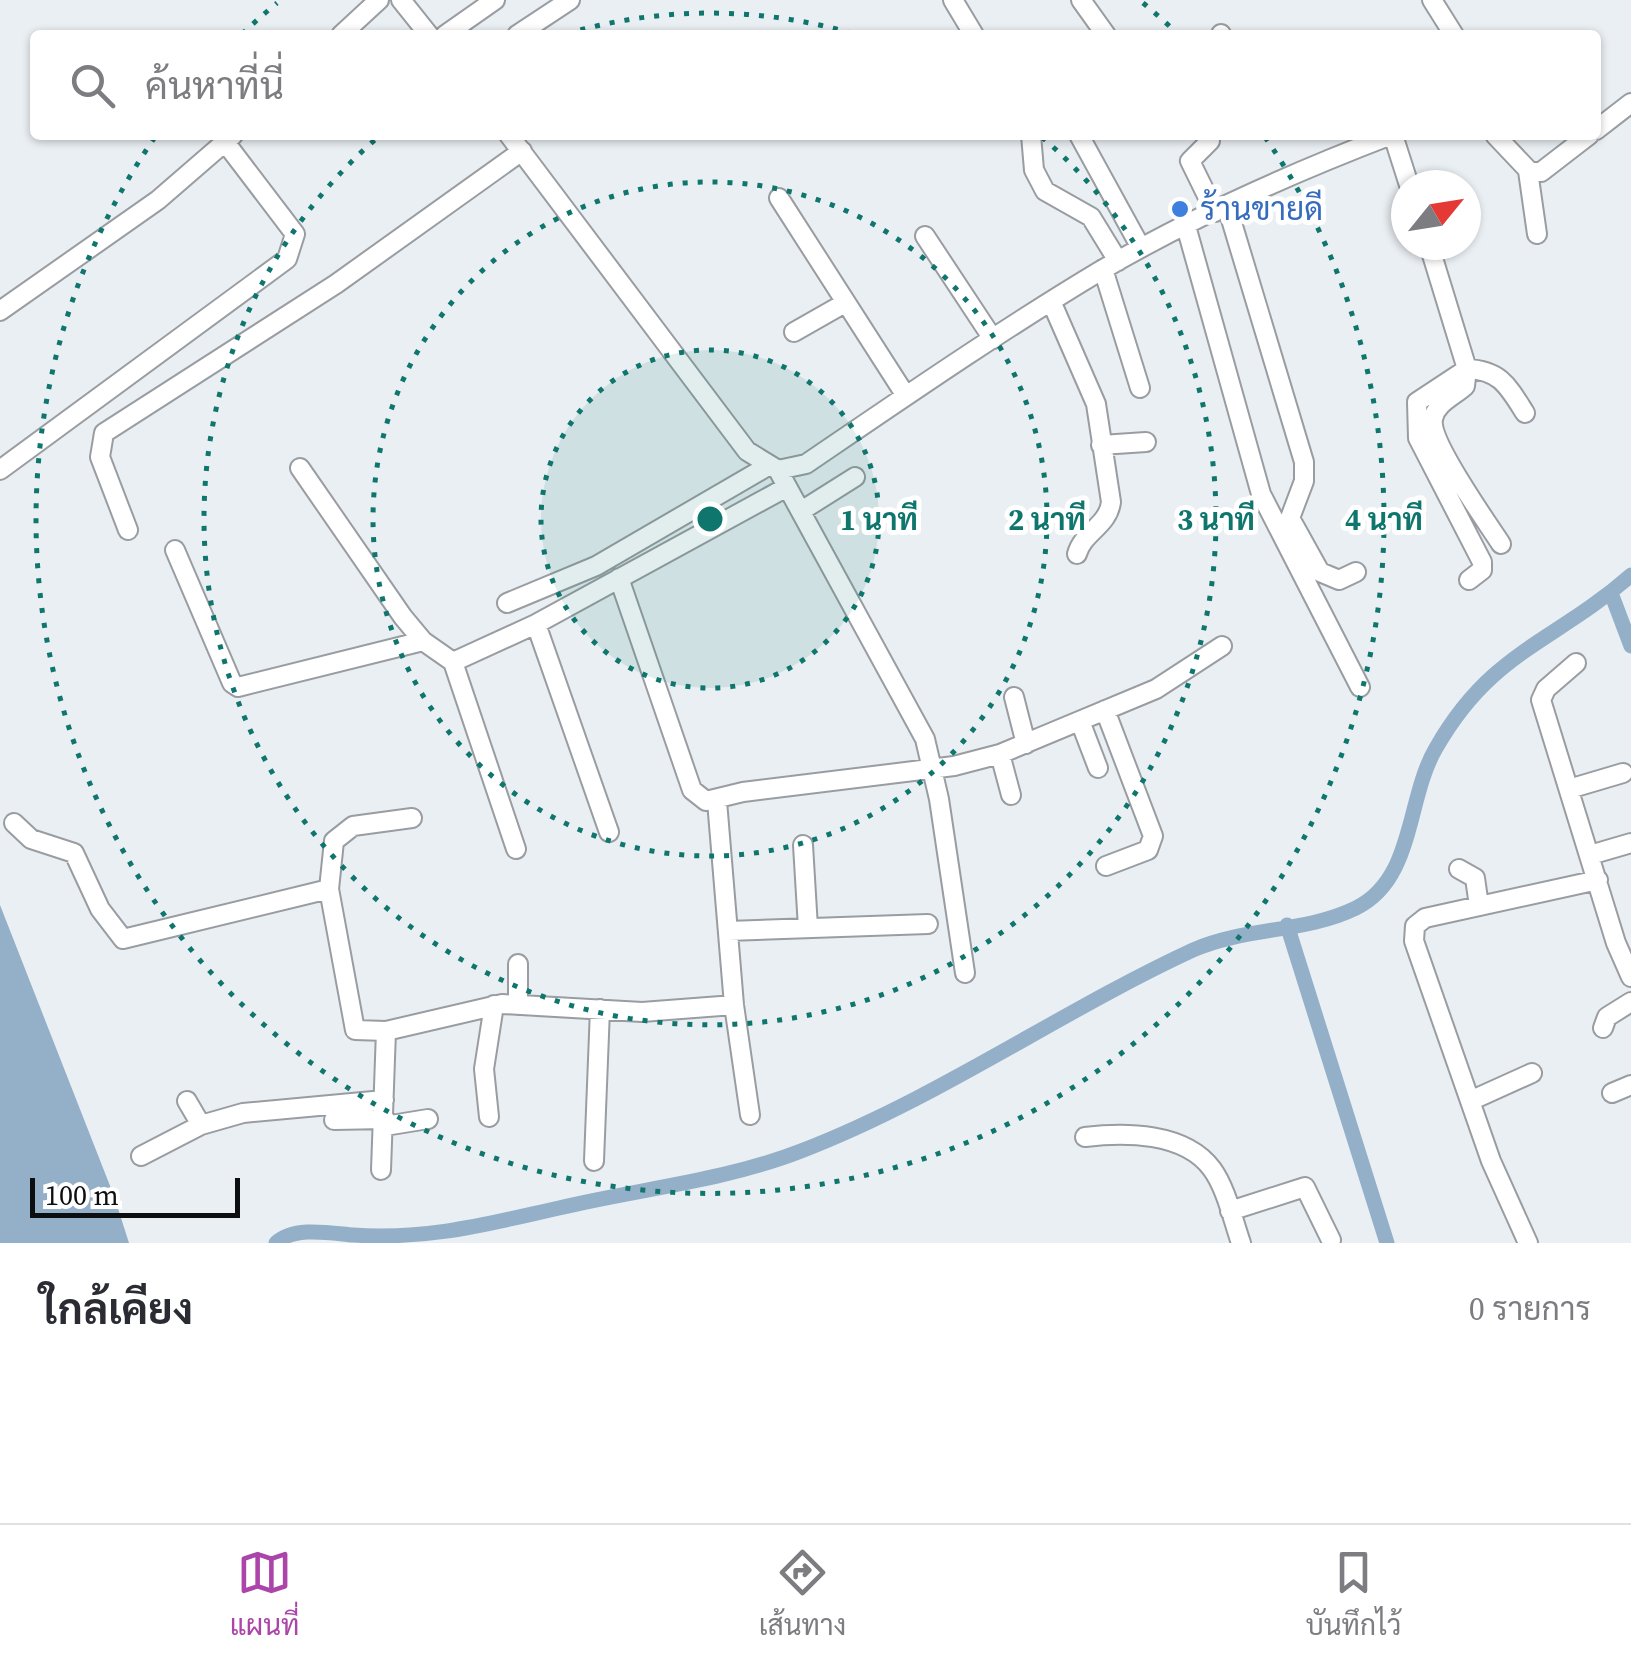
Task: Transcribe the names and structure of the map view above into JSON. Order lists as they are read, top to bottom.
{
  "places": ["ร้านขายดี"],
  "scale_bar": "100 m",
  "north": "top right",
  "page": {
    "search": "ค้นหาที่นี่",
    "scale": "100 m",
    "heading": ["ใกล้เคียง", "0 รายการ"],
    "nav": ["แผนที่", "เส้นทาง", "บันทึกไว้"]
  },
  "rings": [
    "1 นาที",
    "2 นาที",
    "3 นาที",
    "4 นาที"
  ]
}
